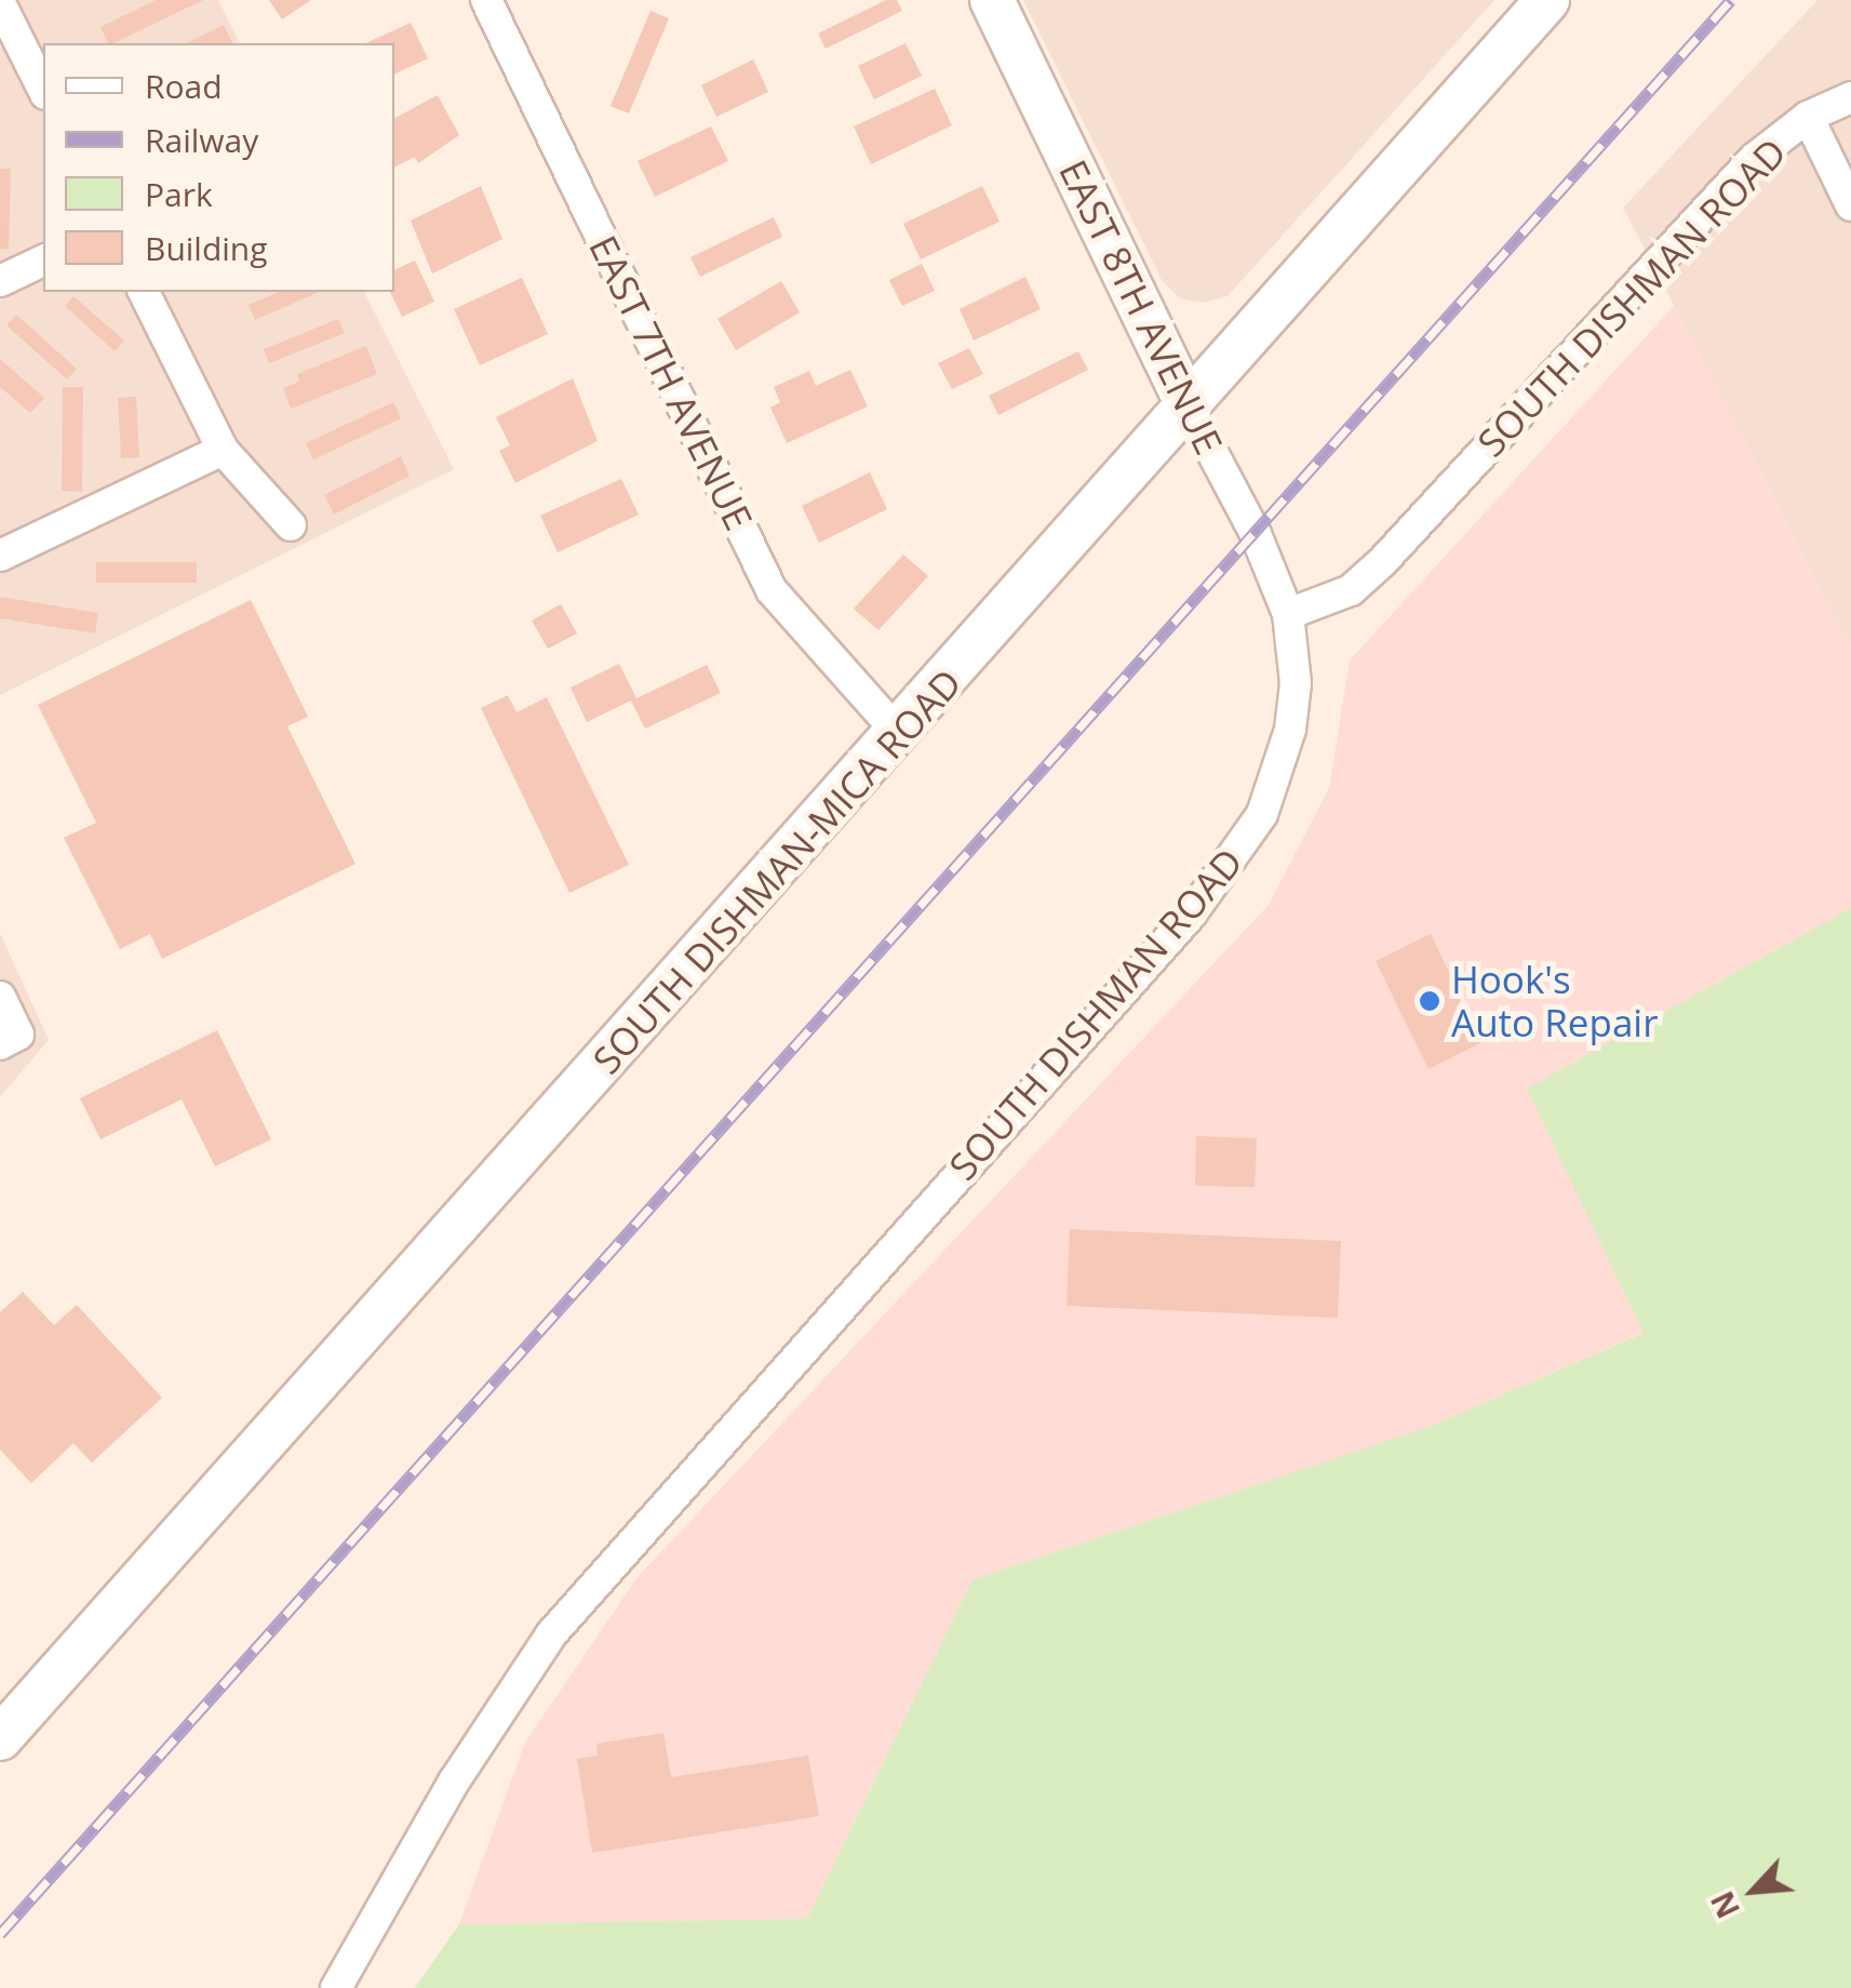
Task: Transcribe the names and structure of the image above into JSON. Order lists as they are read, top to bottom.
{
  "streets": {
    "main road": ["EAST 8TH AVENUE", "SOUTH DISHMAN-MICA ROAD"],
    "street": ["SOUTH DISHMAN ROAD", "EAST 7TH AVENUE"]
  },
  "crossings": [
    ["SOUTH DISHMAN ROAD", "EAST 8TH AVENUE"],
    ["EAST 8TH AVENUE", "SOUTH DISHMAN-MICA ROAD"],
    ["EAST 7TH AVENUE", "SOUTH DISHMAN-MICA ROAD"]
  ],
  "places": ["Hook's Auto Repair"],
  "legend": [
    "Road",
    "Railway",
    "Park",
    "Building"
  ],
  "north": "bottom left"
}
